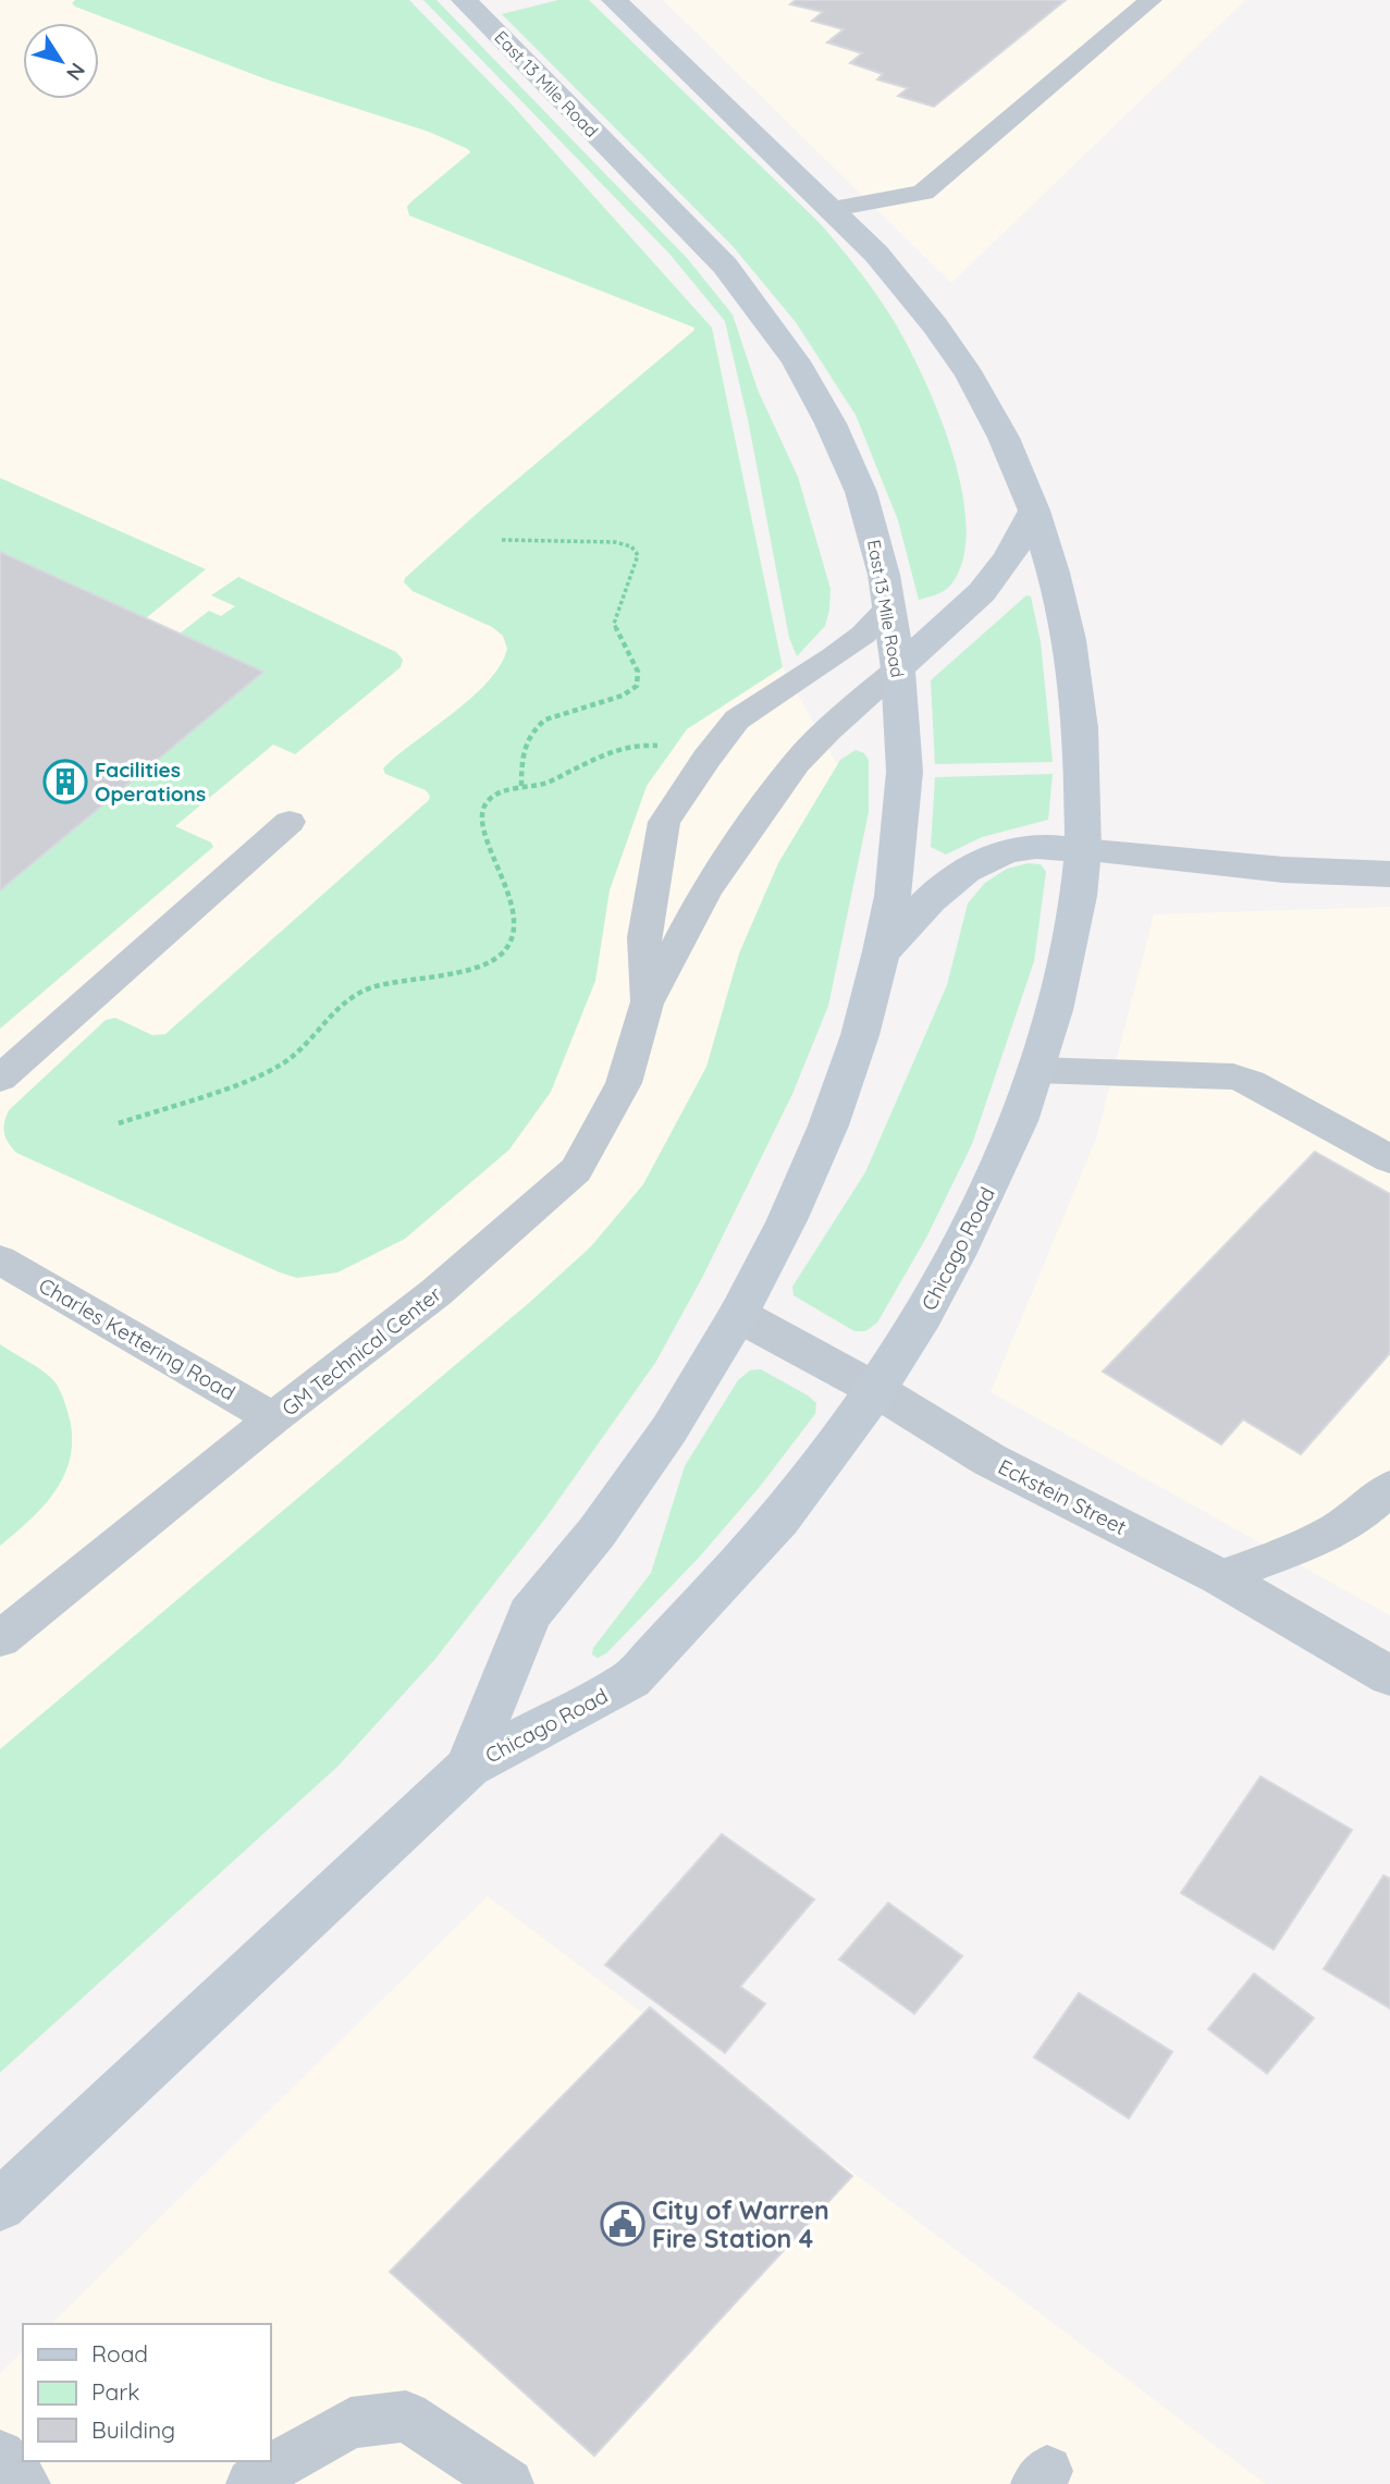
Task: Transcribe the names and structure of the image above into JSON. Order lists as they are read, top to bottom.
{
  "streets": {
    "main road": ["East 13 Mile Road", "Chicago Road"],
    "street": ["Eckstein Street"],
    "lane": ["Charles Kettering Road", "GM Technical Center"]
  },
  "crossings": [
    ["East 13 Mile Road", "Chicago Road"],
    ["East 13 Mile Road", "GM Technical Center"],
    ["Chicago Road", "Eckstein Street"],
    ["Charles Kettering Road", "GM Technical Center"]
  ],
  "places": {
    "building": ["Facilities Operations"],
    "public building": ["City of Warren Fire Station 4"]
  },
  "legend": ["Road", "Park", "Building"],
  "north": "bottom right"
}
